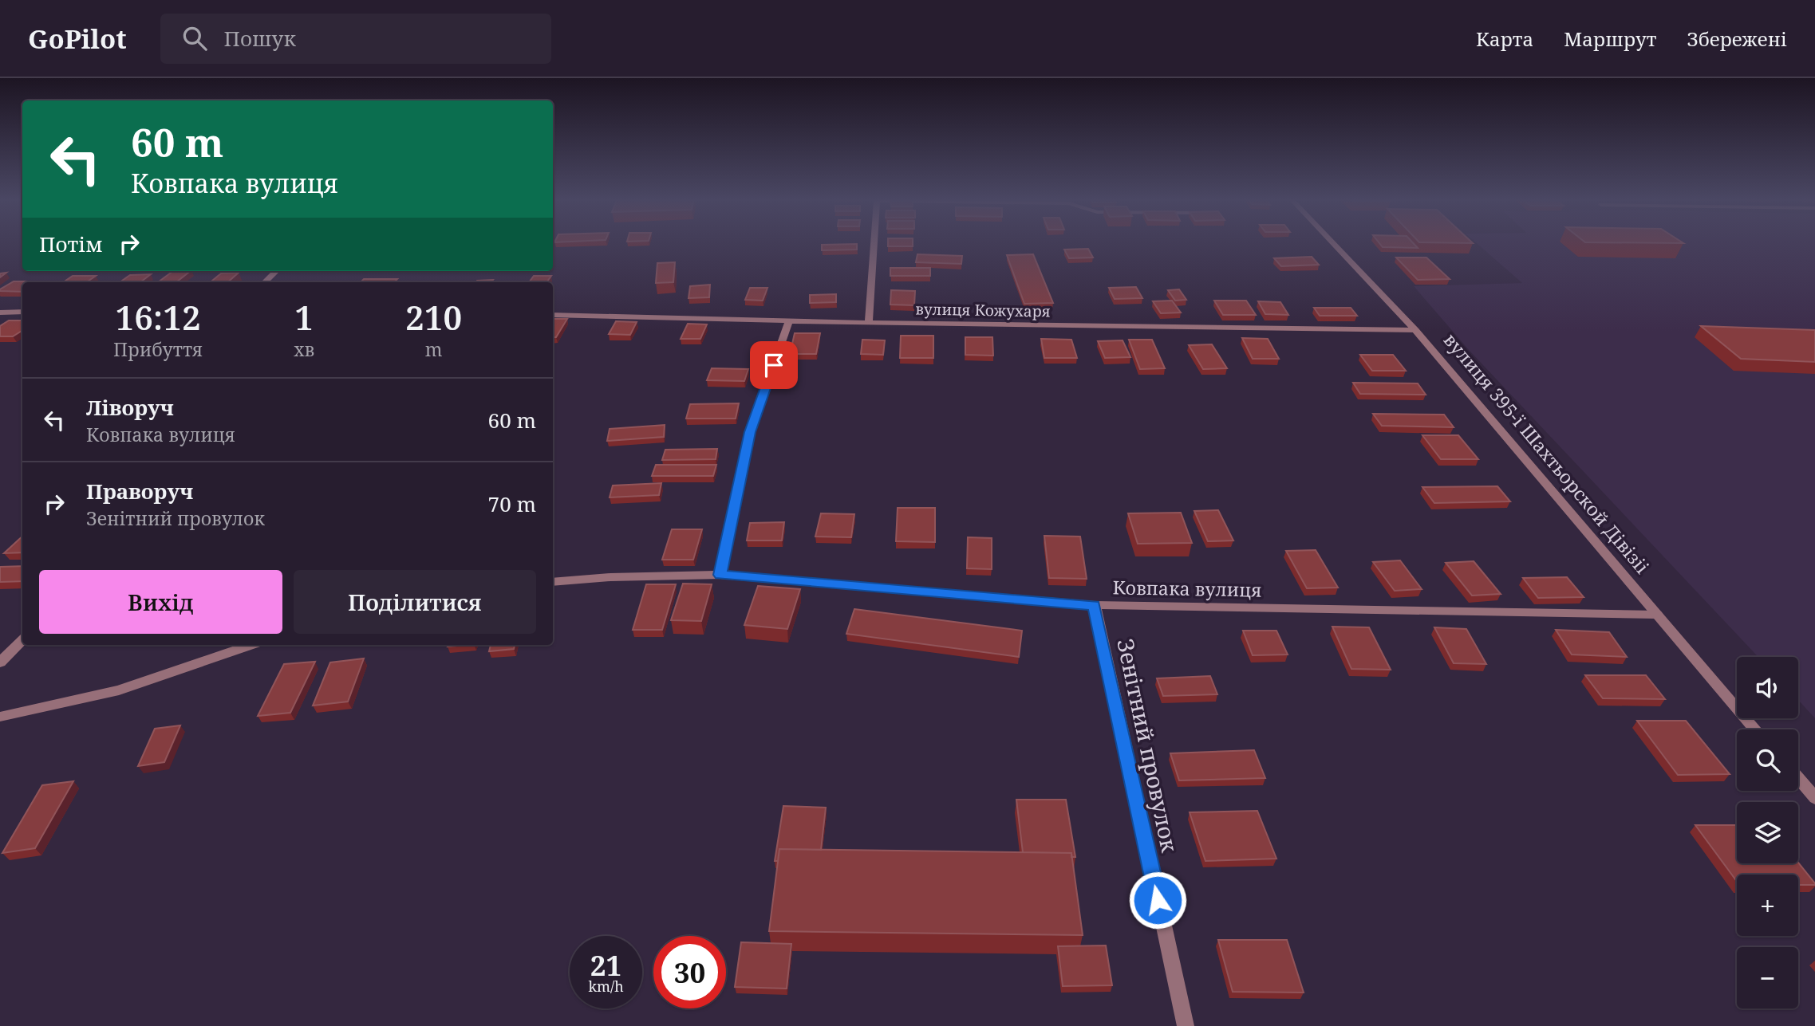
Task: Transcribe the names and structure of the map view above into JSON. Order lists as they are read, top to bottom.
{
  "streets": {
    "street": [
      "вулиця Кожухаря",
      "вулиця 395-ї Шахтьорской Дівізіі",
      "Ковпака вулиця",
      "Зенітний провулок"
    ]
  },
  "crossings": [
    ["вулиця Кожухаря", "вулиця 395-ї Шахтьорской Дівізіі"],
    ["вулиця 395-ї Шахтьорской Дівізіі", "Ковпака вулиця"],
    ["Ковпака вулиця", "Зенітний провулок"]
  ],
  "page": {
    "header": "GoPilot",
    "search": "Пошук",
    "nav": ["Карта", "Маршрут", "Збережені"],
    "turn": ["60 m", "Ковпака вулиця"],
    "then": "Потім",
    "eta": [
      "16:12",
      "Прибуття",
      "1",
      "хв",
      "210",
      "m"
    ],
    "list": [
      {
        "name": "Ліворуч",
        "note": "Ковпака вулиця",
        "value": "60 m"
      },
      {
        "name": "Праворуч",
        "note": "Зенітний провулок",
        "value": "70 m"
      }
    ],
    "buttons": ["Вихід", "Поділитися"],
    "map_buttons": ["+", "−"],
    "speed": "21 km/h",
    "limit": "30"
  }
}
